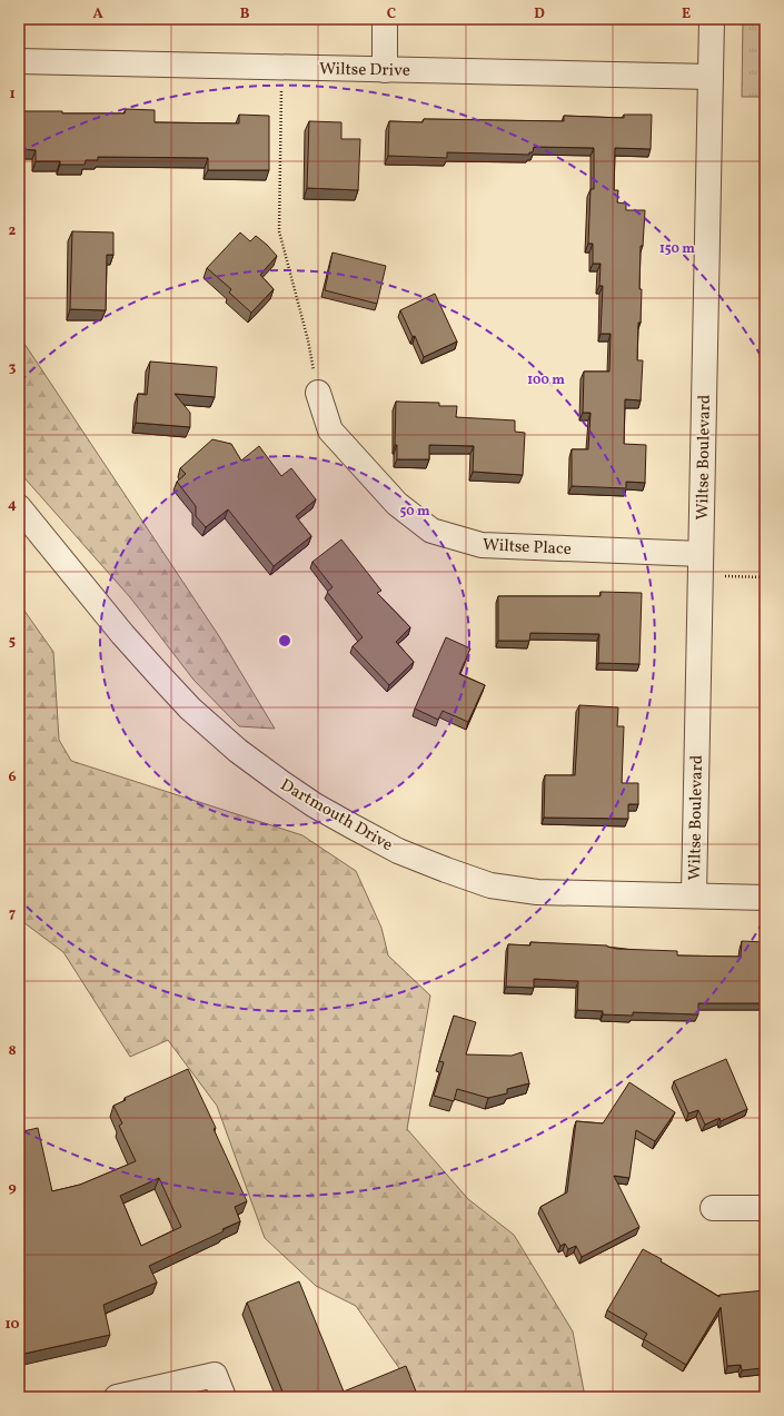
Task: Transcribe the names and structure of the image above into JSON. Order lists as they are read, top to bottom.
{
  "streets": {
    "street": [
      "Wiltse Drive",
      "Wiltse Boulevard",
      "Wiltse Place",
      "Dartmouth Drive"
    ]
  },
  "crossings": [
    ["Wiltse Drive", "Wiltse Boulevard"],
    ["Wiltse Boulevard", "Wiltse Place"],
    ["Wiltse Boulevard", "Dartmouth Drive"]
  ],
  "grid": {
    "columns": [
      "A",
      "B",
      "C",
      "D",
      "E"
    ],
    "rows": [
      "1",
      "2",
      "3",
      "4",
      "5",
      "6",
      "7",
      "8",
      "9",
      "10"
    ]
  },
  "rings": ["150 m", "100 m", "50 m"]
}
